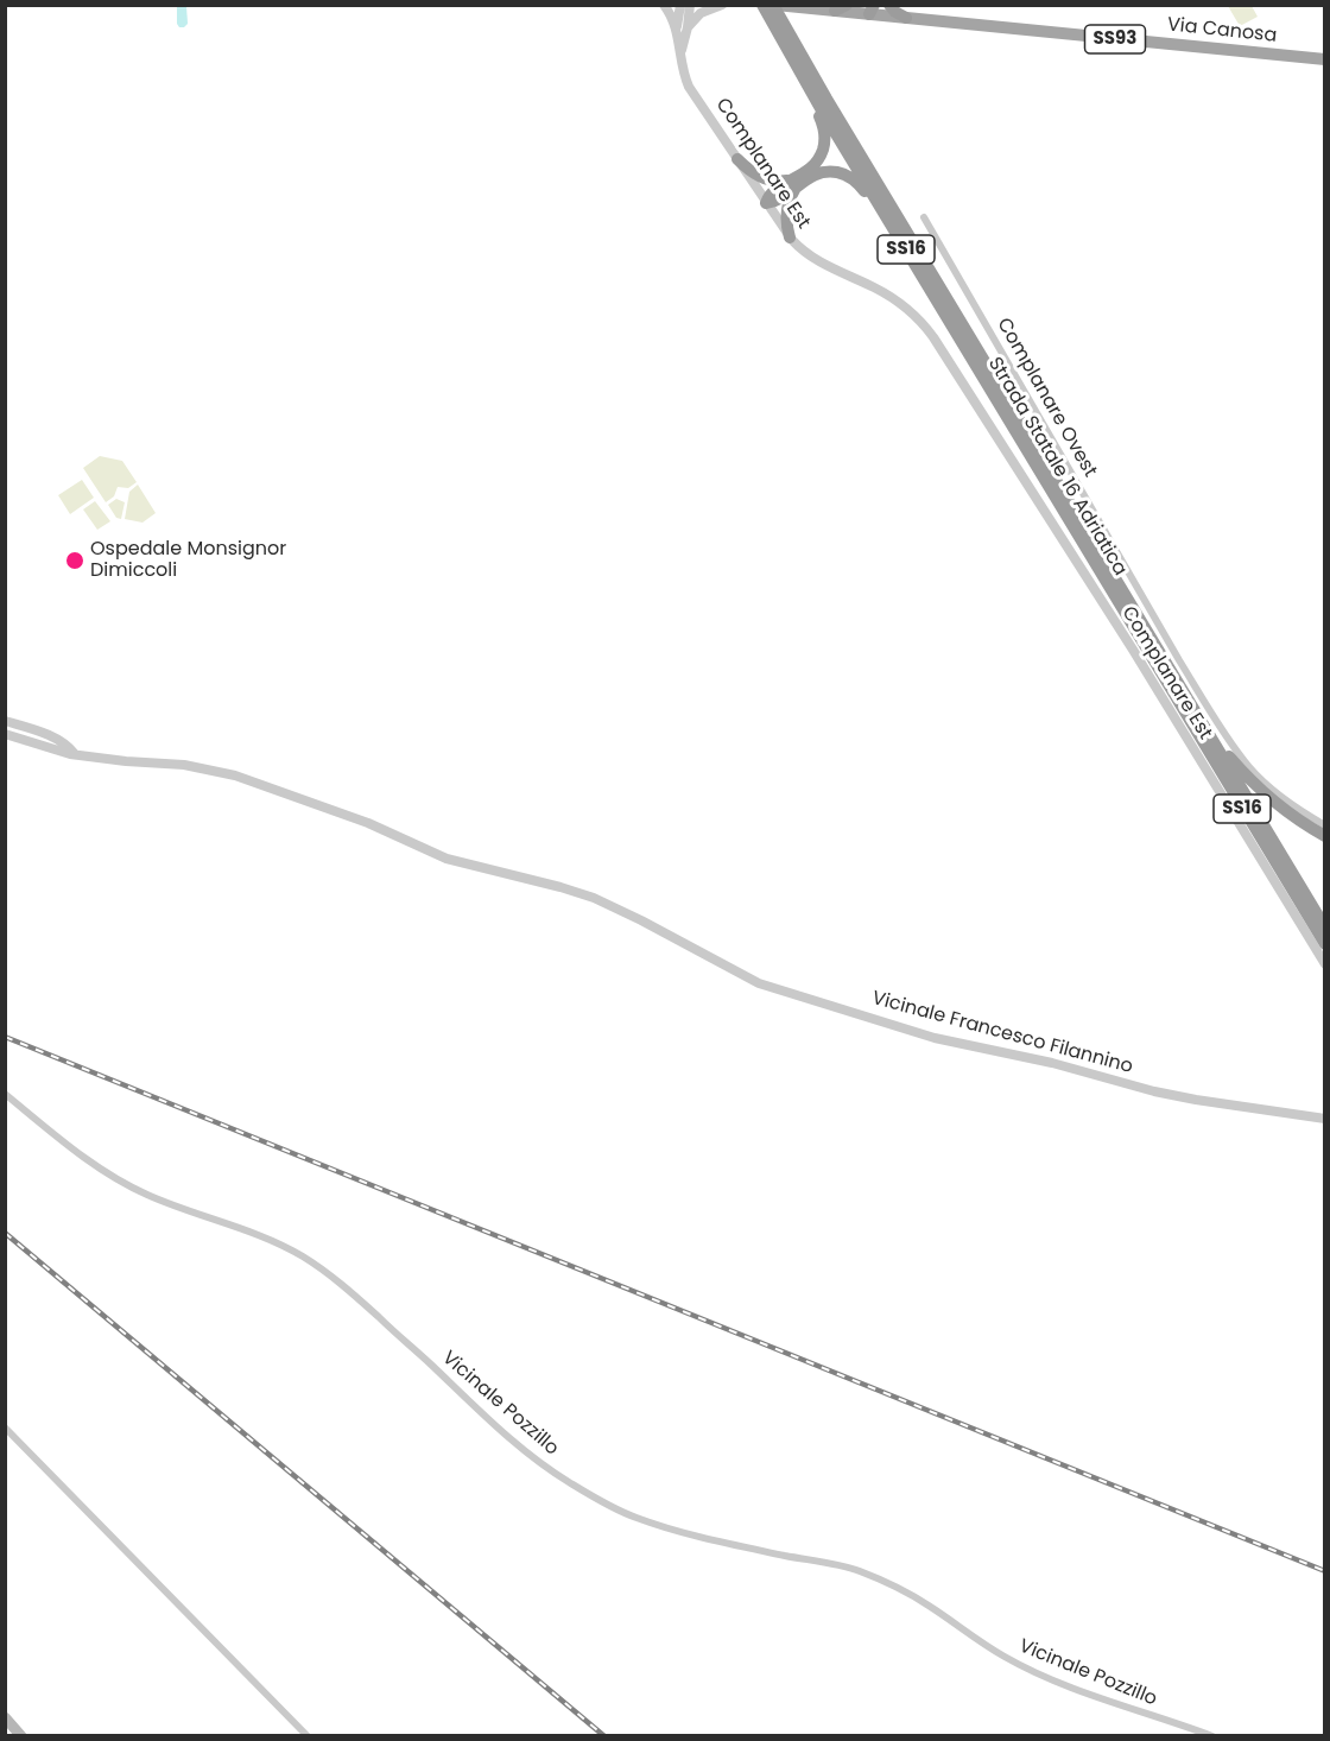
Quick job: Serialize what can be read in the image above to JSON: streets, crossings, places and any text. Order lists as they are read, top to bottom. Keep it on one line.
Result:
{"streets":{"highway":["SS16","Strada Statale 16 Adriatica"],"main road":["Via Canosa","SS93"],"street":["Complanare Est","Complanare Ovest","Vicinale Francesco Filannino","Vicinale Pozzillo"]},"crossings":[["Via Canosa","Strada Statale 16 Adriatica"],["Complanare Est","SS16"],["SS16","Strada Statale 16 Adriatica"]],"places":["Ospedale Monsignor Dimiccoli"]}
